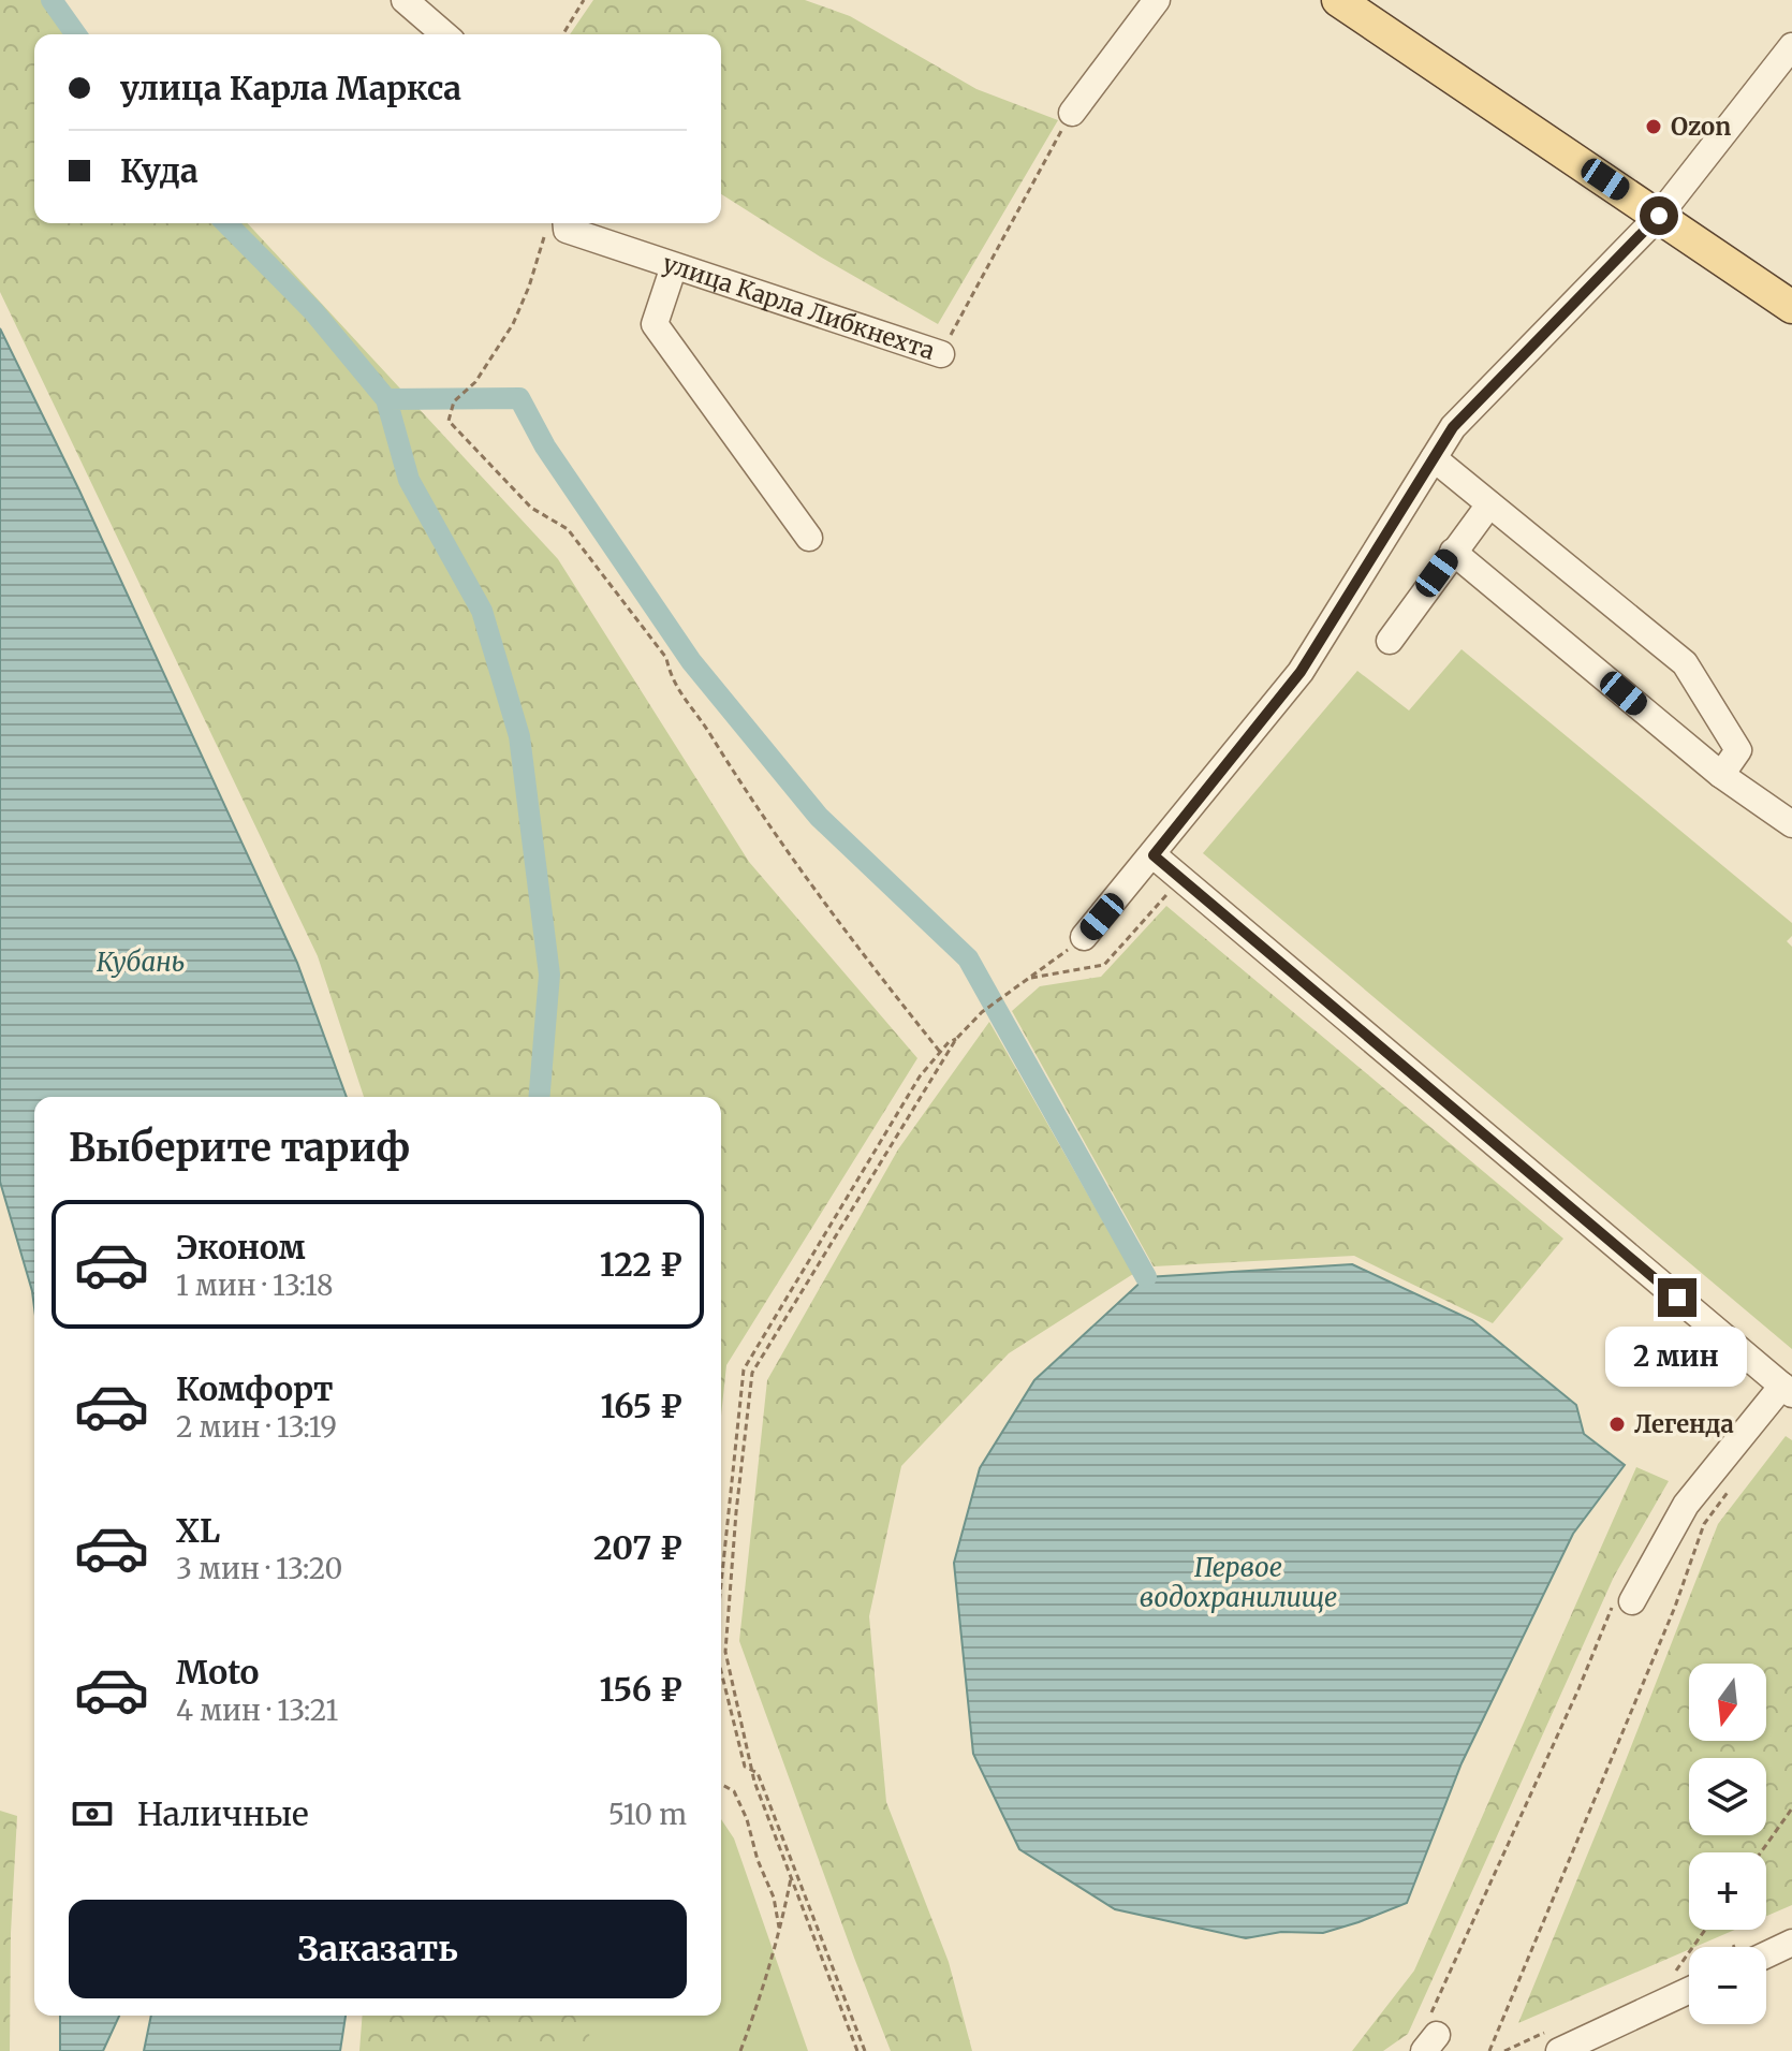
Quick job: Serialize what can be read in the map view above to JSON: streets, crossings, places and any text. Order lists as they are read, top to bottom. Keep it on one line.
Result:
{"streets":{"street":["улица Карла Либкнехта"]},"water":["Кубань","Первое водохранилище"],"places":["Ozon","Легенда"],"north":"bottom","page":{"banner":["улица Карла Маркса","Куда"],"heading":"Выберите тариф","list":[{"name":"Эконом","note":"1 мин · 13:18","value":"122 ₽"},{"name":"Комфорт","note":"2 мин · 13:19","value":"165 ₽"},{"name":"XL","note":"3 мин · 13:20","value":"207 ₽"},{"name":"Moto","note":"4 мин · 13:21","value":"156 ₽"}],"bubble":"2 мин","map_buttons":["+","−"],"pay":["Наличные","510 m"],"buttons":"Заказать"}}
